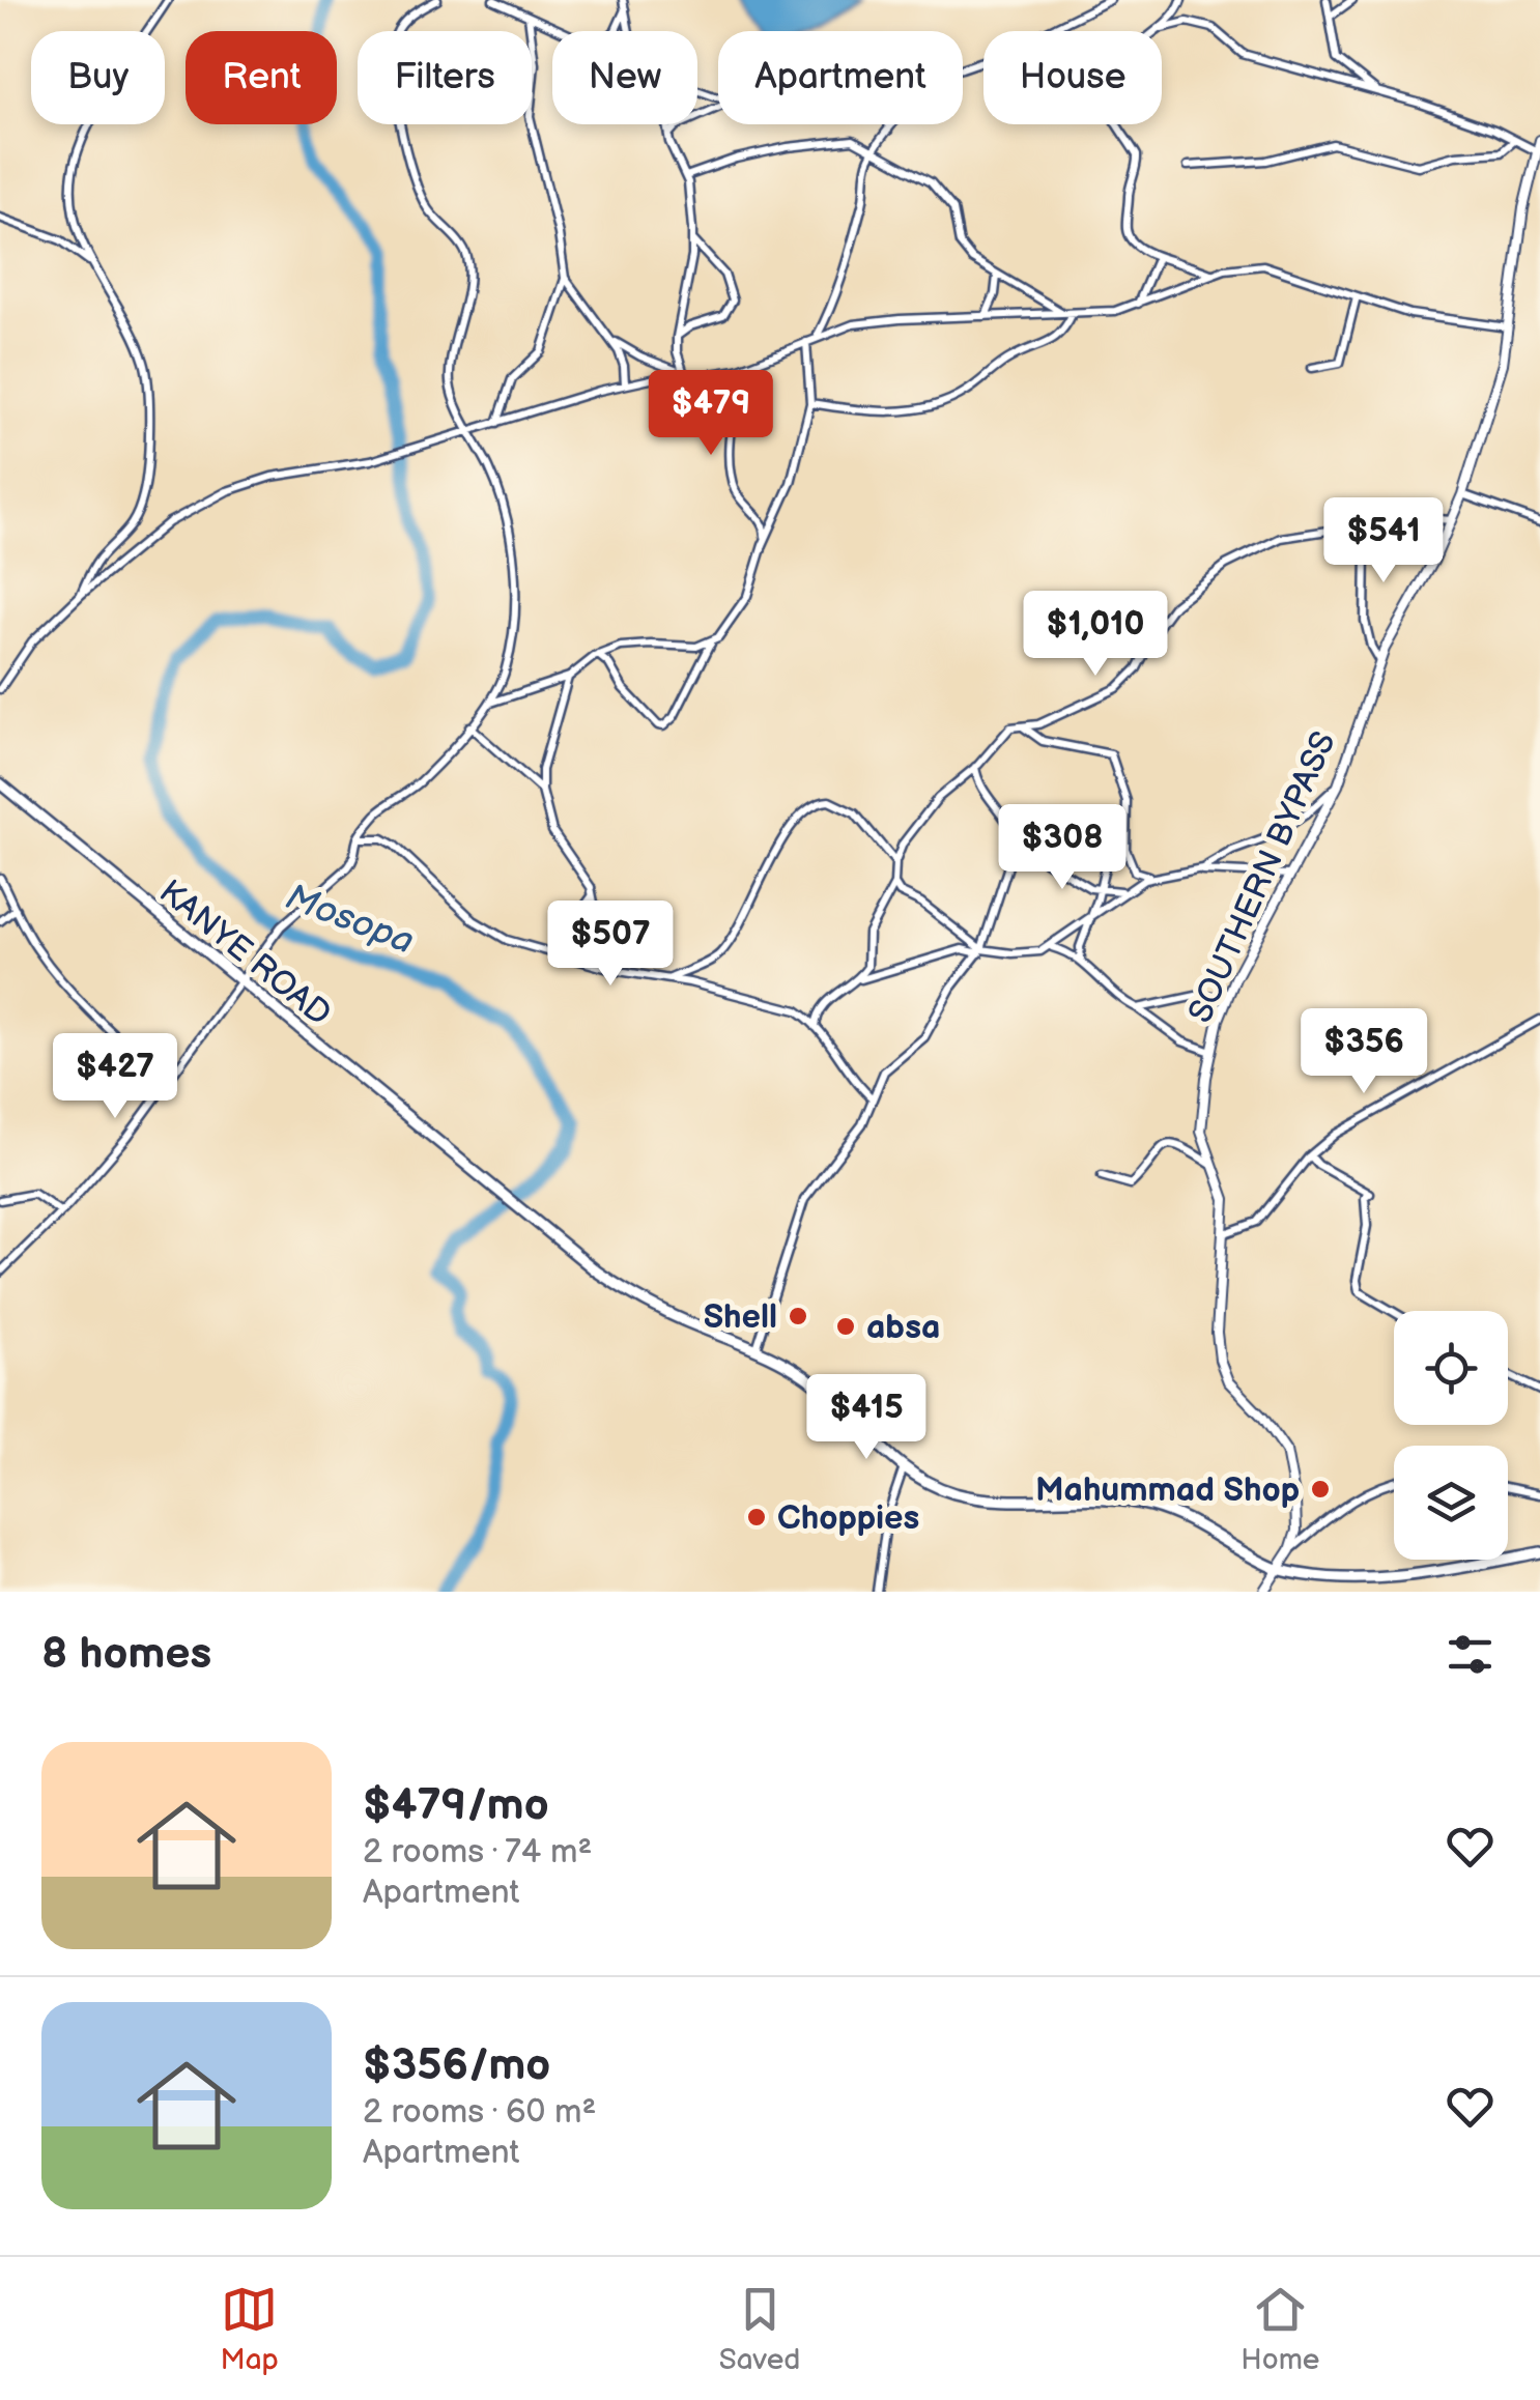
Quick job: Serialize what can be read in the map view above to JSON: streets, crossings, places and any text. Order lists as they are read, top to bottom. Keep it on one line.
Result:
{"streets":{"main road":["KANYE ROAD"],"street":["SOUTHERN BYPASS"]},"water":["Mosopa"],"places":["Shell","absa","Mahummad Shop","Choppies"],"page":{"chip":["Buy","Rent","Filters","New","Apartment","House"],"price":["$479","$541","$1,010","$308","$507","$356","$427","$415"],"heading":"8 homes","list":[{"name":"$479/mo","note":"2 rooms · 74 m² · Apartment"},{"name":"$356/mo","note":"2 rooms · 60 m² · Apartment"}],"tabs":["Map","Saved","Home"]}}
